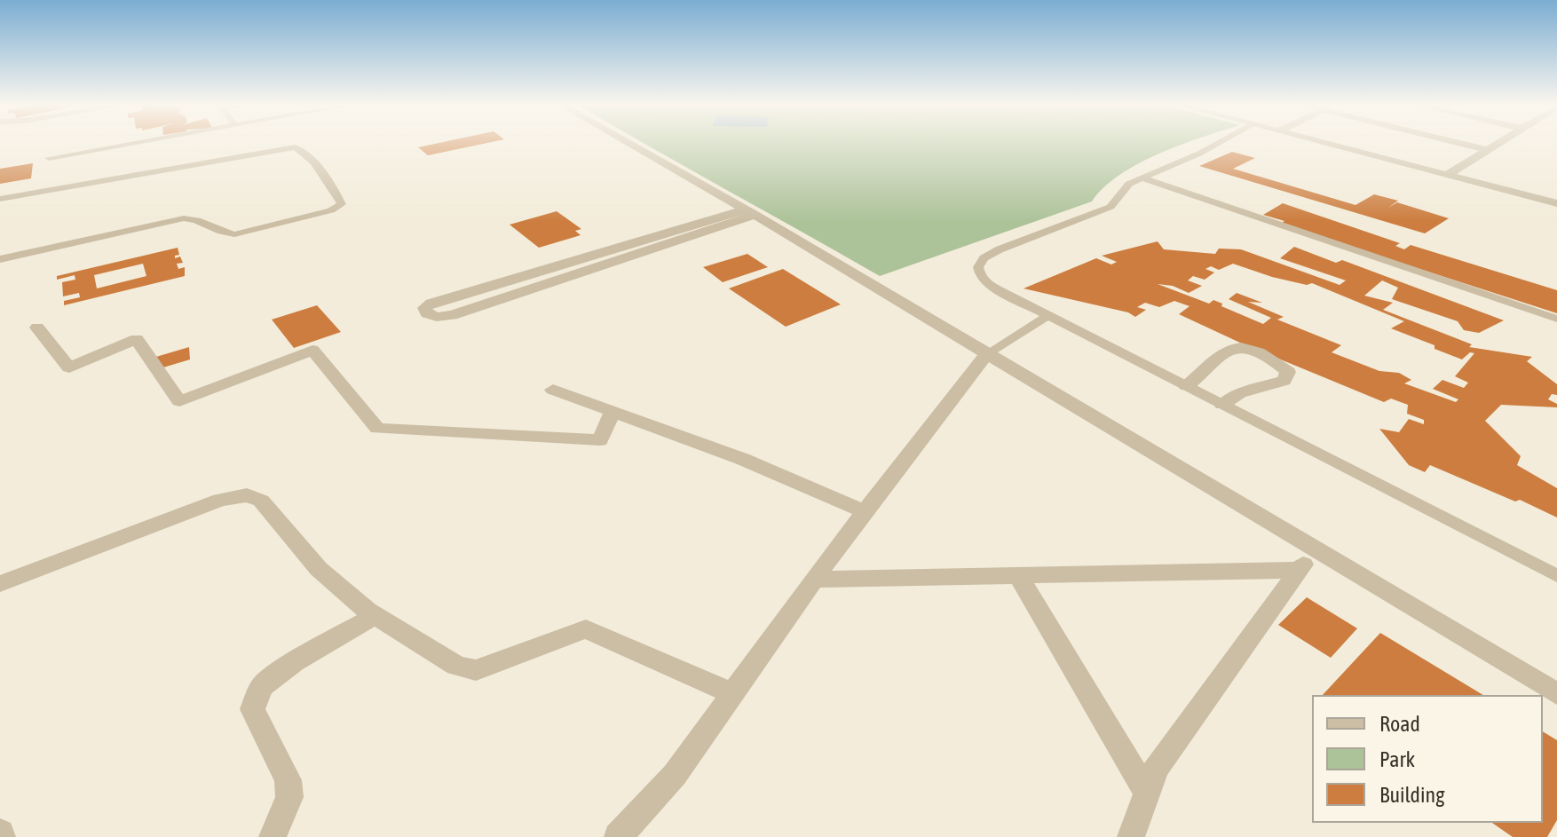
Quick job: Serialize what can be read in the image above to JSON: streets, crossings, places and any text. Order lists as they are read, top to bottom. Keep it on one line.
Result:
{"legend":["Road","Park","Building"]}
